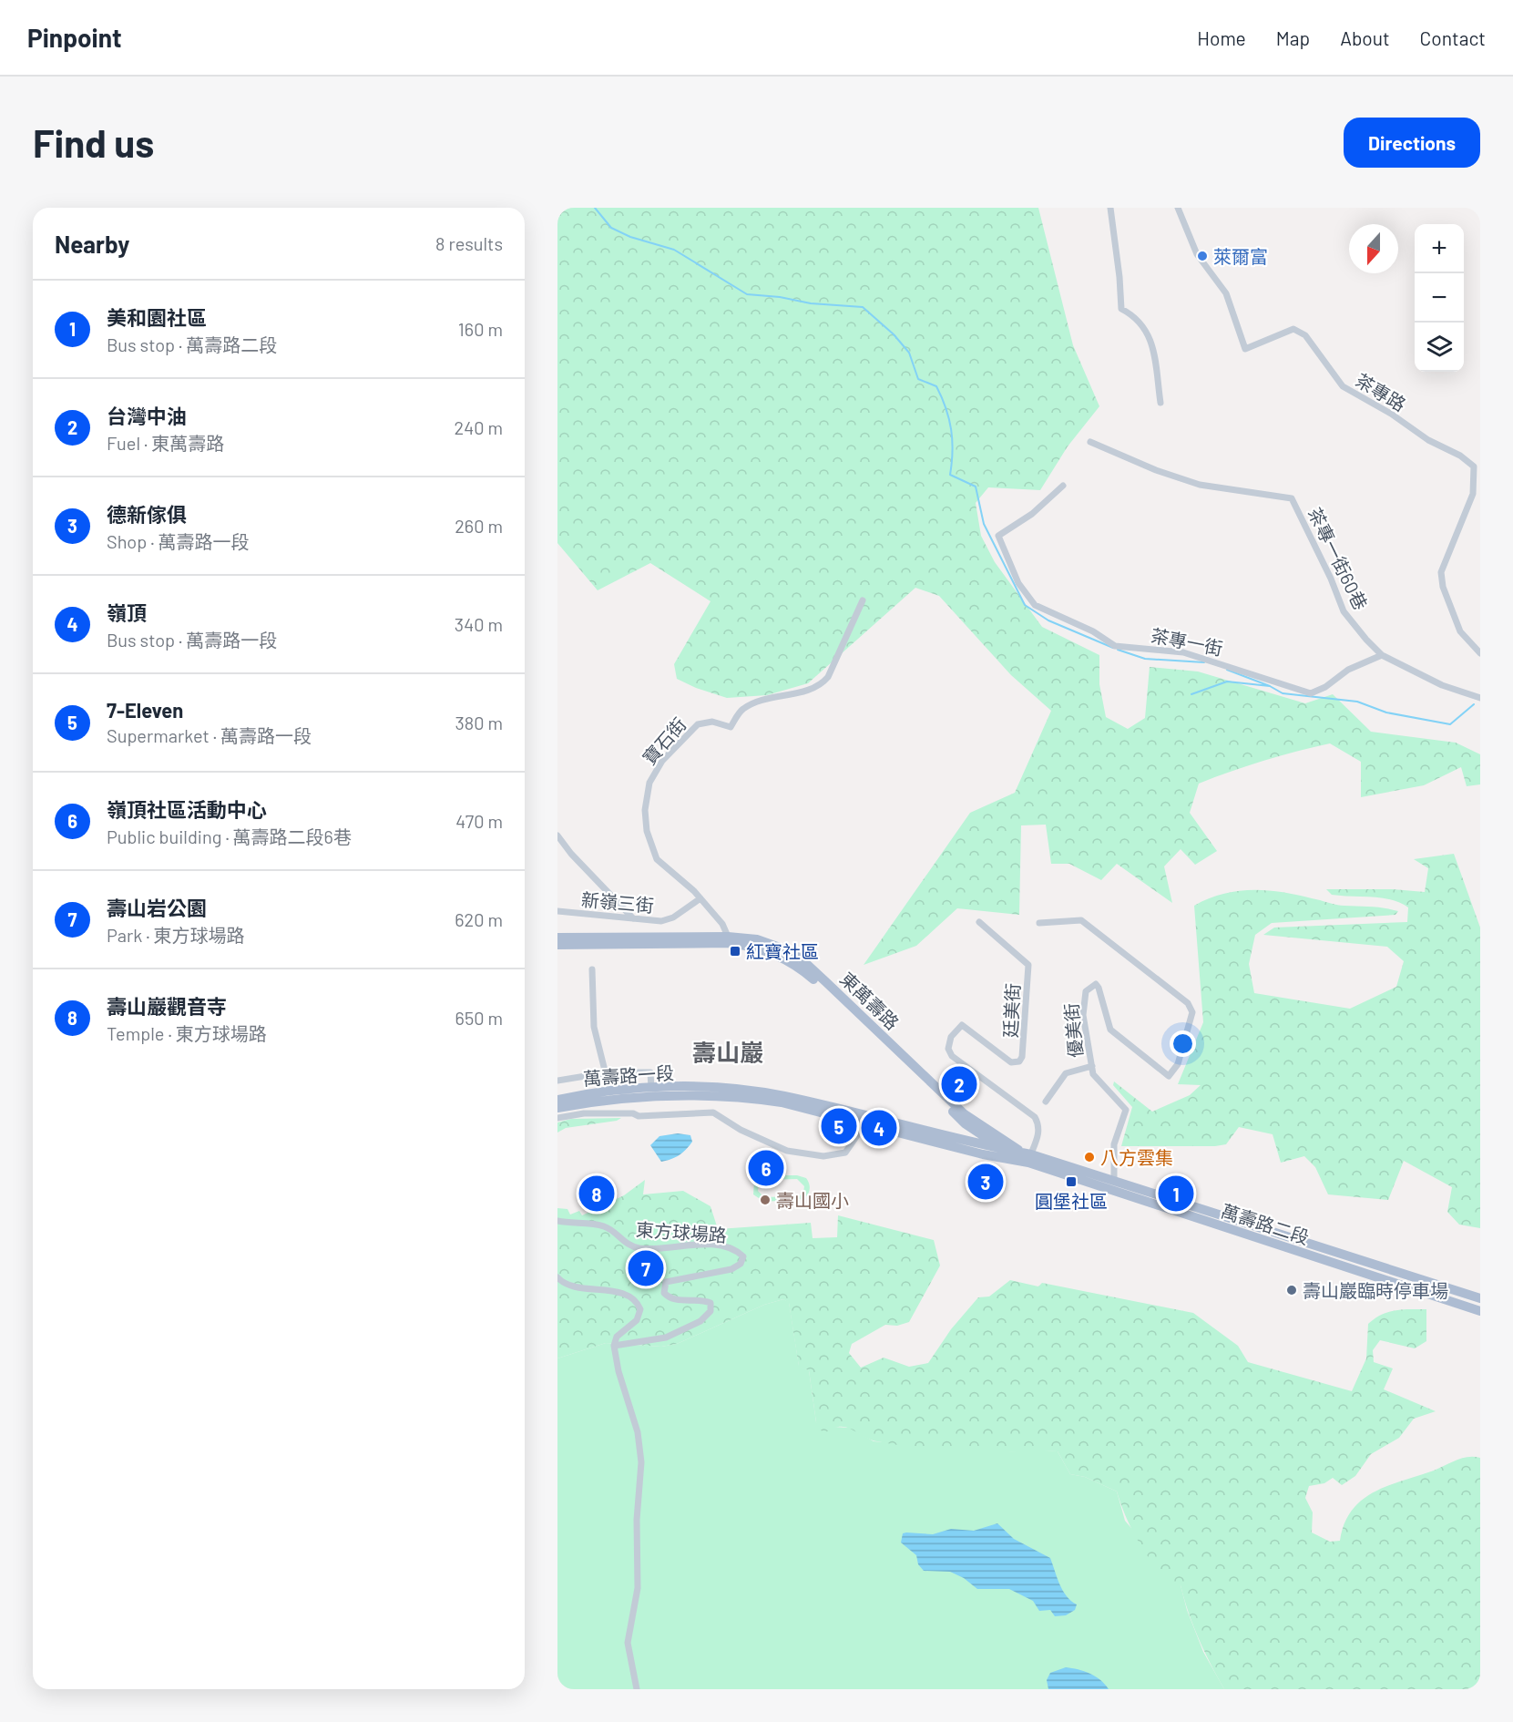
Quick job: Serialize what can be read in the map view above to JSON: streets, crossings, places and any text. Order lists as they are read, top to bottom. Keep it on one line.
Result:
{"streets":{"main road":["東萬壽路","萬壽路一段","萬壽路二段"],"street":["茶專路","茶專一街60巷","茶專一街","寶石街","新嶺三街","廷美街","優美街","東方球場路"]},"crossings":[["茶專一街60巷","茶專一街"],["寶石街","新嶺三街"],["寶石街","東萬壽路"],["東萬壽路","廷美街"],["東萬壽路","萬壽路一段"],["東萬壽路","萬壽路二段"],["廷美街","萬壽路一段"],["廷美街","萬壽路二段"],["優美街","萬壽路二段"],["萬壽路一段","萬壽路二段"]],"districts":["壽山巖"],"places":{"other":["萊爾富","八方雲集","壽山國小","壽山巖臨時停車場"],"transit":["紅寶社區","圓堡社區"]},"north":"bottom","page":{"header":"Pinpoint","nav":["Home","Map","About","Contact"],"buttons":"Directions","title":"Find us","heading":["Nearby","8 results"],"map_buttons":["+","−"],"list":[{"mark":"1","name":"美和園社區","note":"Bus stop · 萬壽路二段","value":"160 m"},{"mark":"2","name":"台灣中油","note":"Fuel · 東萬壽路","value":"240 m"},{"mark":"3","name":"德新傢俱","note":"Shop · 萬壽路一段","value":"260 m"},{"mark":"4","name":"嶺頂","note":"Bus stop · 萬壽路一段","value":"340 m"},{"mark":"5","name":"7-Eleven","note":"Supermarket · 萬壽路一段","value":"380 m"},{"mark":"6","name":"嶺頂社區活動中心","note":"Public building · 萬壽路二段6巷","value":"470 m"},{"mark":"7","name":"壽山岩公園","note":"Park · 東方球場路","value":"620 m"},{"mark":"8","name":"壽山巖觀音寺","note":"Temple · 東方球場路","value":"650 m"}],"pins":["2","5","4","6","3","1","8","7"]}}
